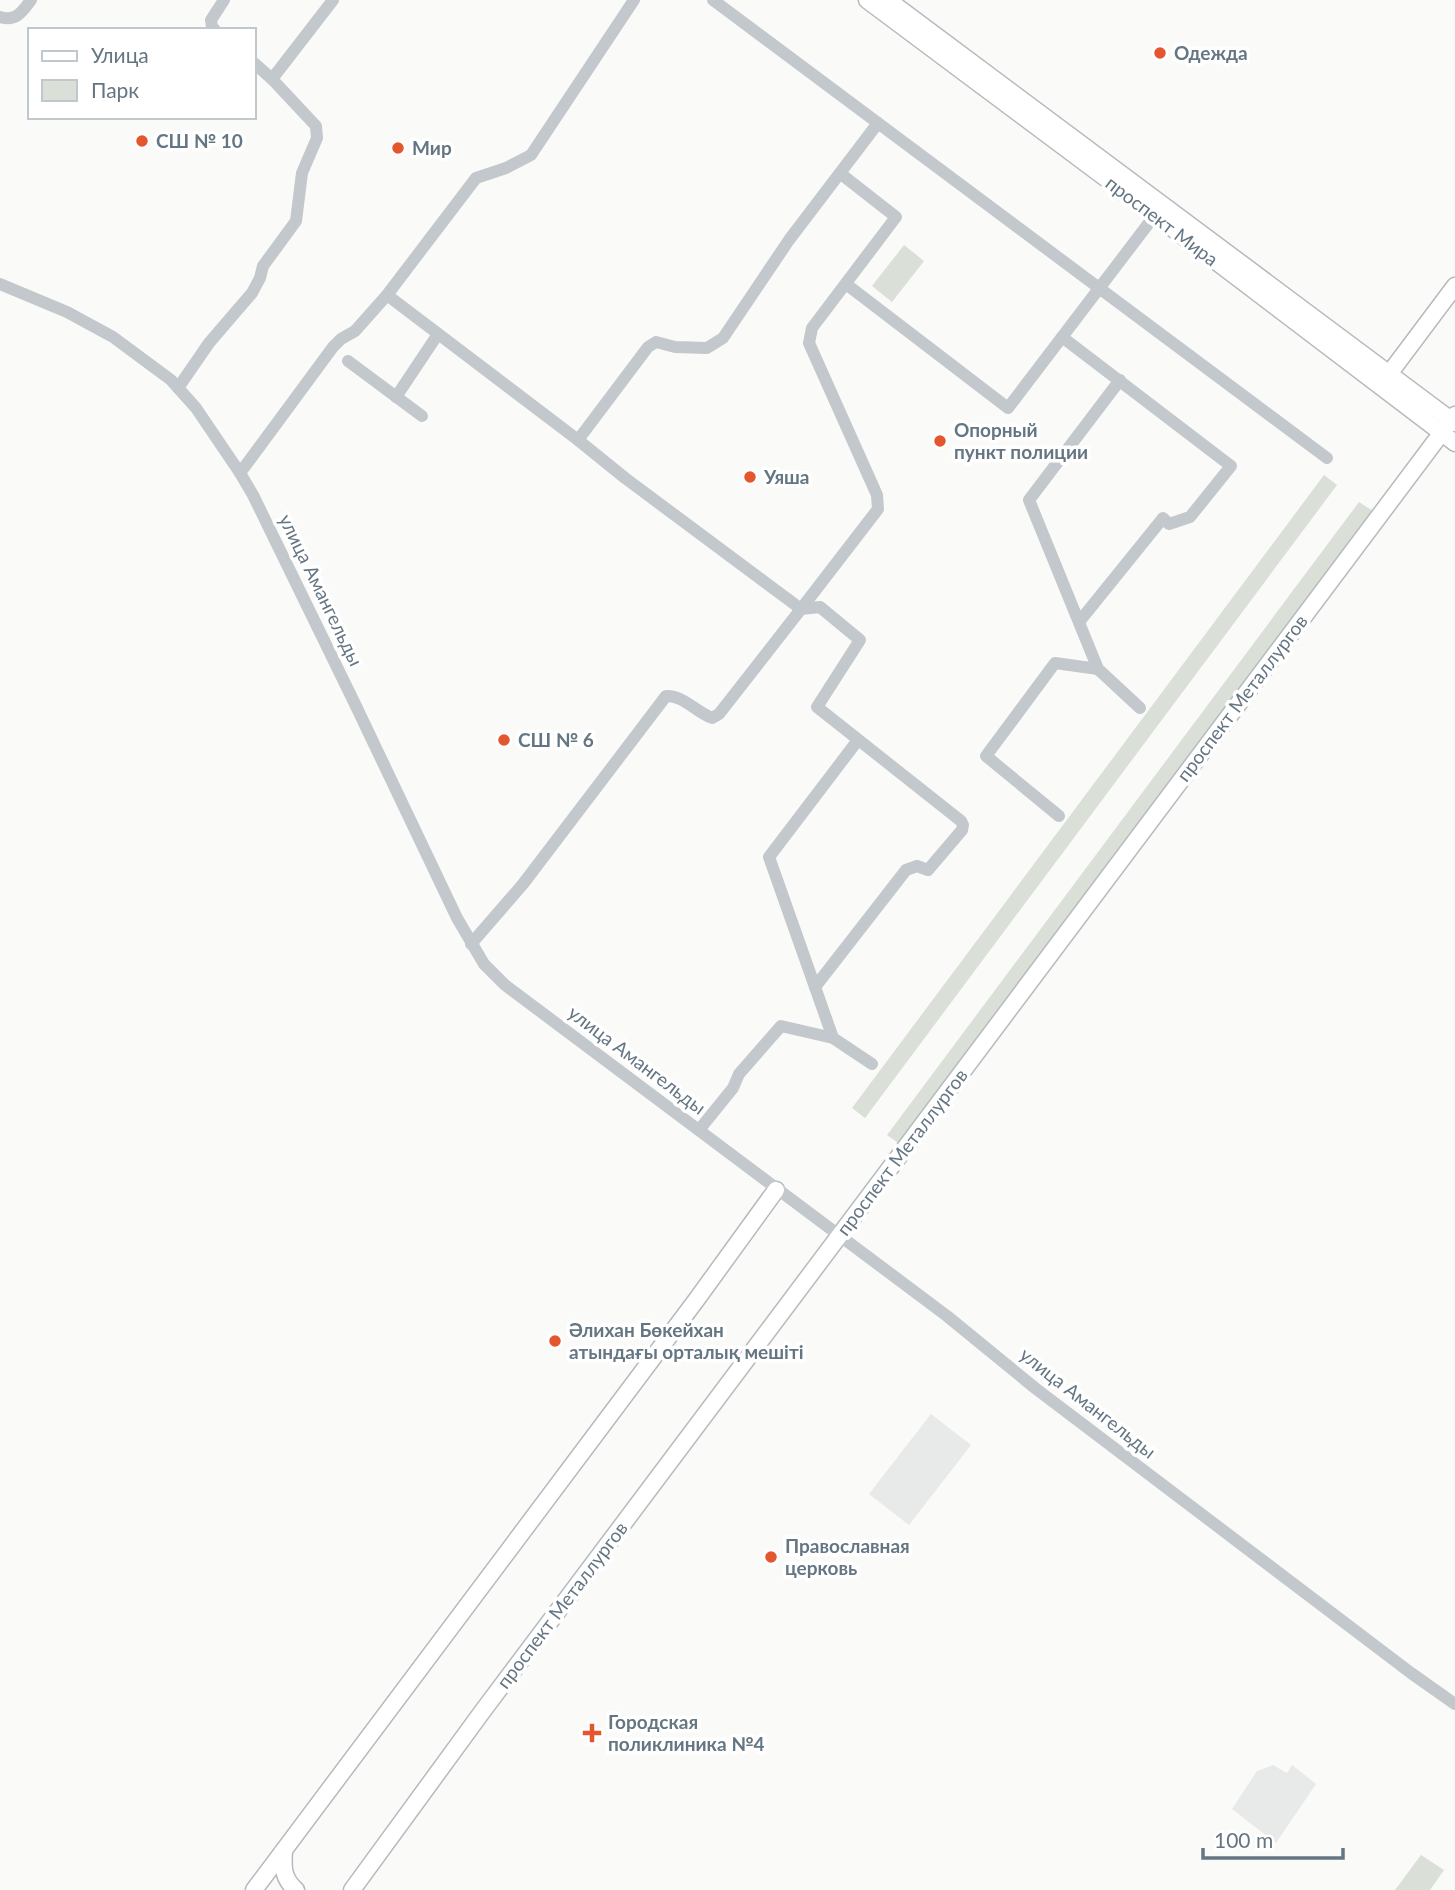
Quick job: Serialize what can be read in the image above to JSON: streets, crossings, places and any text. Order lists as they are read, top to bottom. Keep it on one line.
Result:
{"streets":{"main road":["проспект Мира","проспект Металлургов"],"street":["улица Амангельды"]},"crossings":[["проспект Мира","проспект Металлургов"],["улица Амангельды","проспект Металлургов"]],"places":{"other":["Одежда","СШ № 10","Мир","Опорный пункт полиции","Уяша","СШ № 6","Әлихан Бөкейхан атындағы орталық мешіті","Православная церковь"],"health":["Городская поликлиника №4"]},"legend":["Улица","Парк"],"scale_bar":"100 m"}
